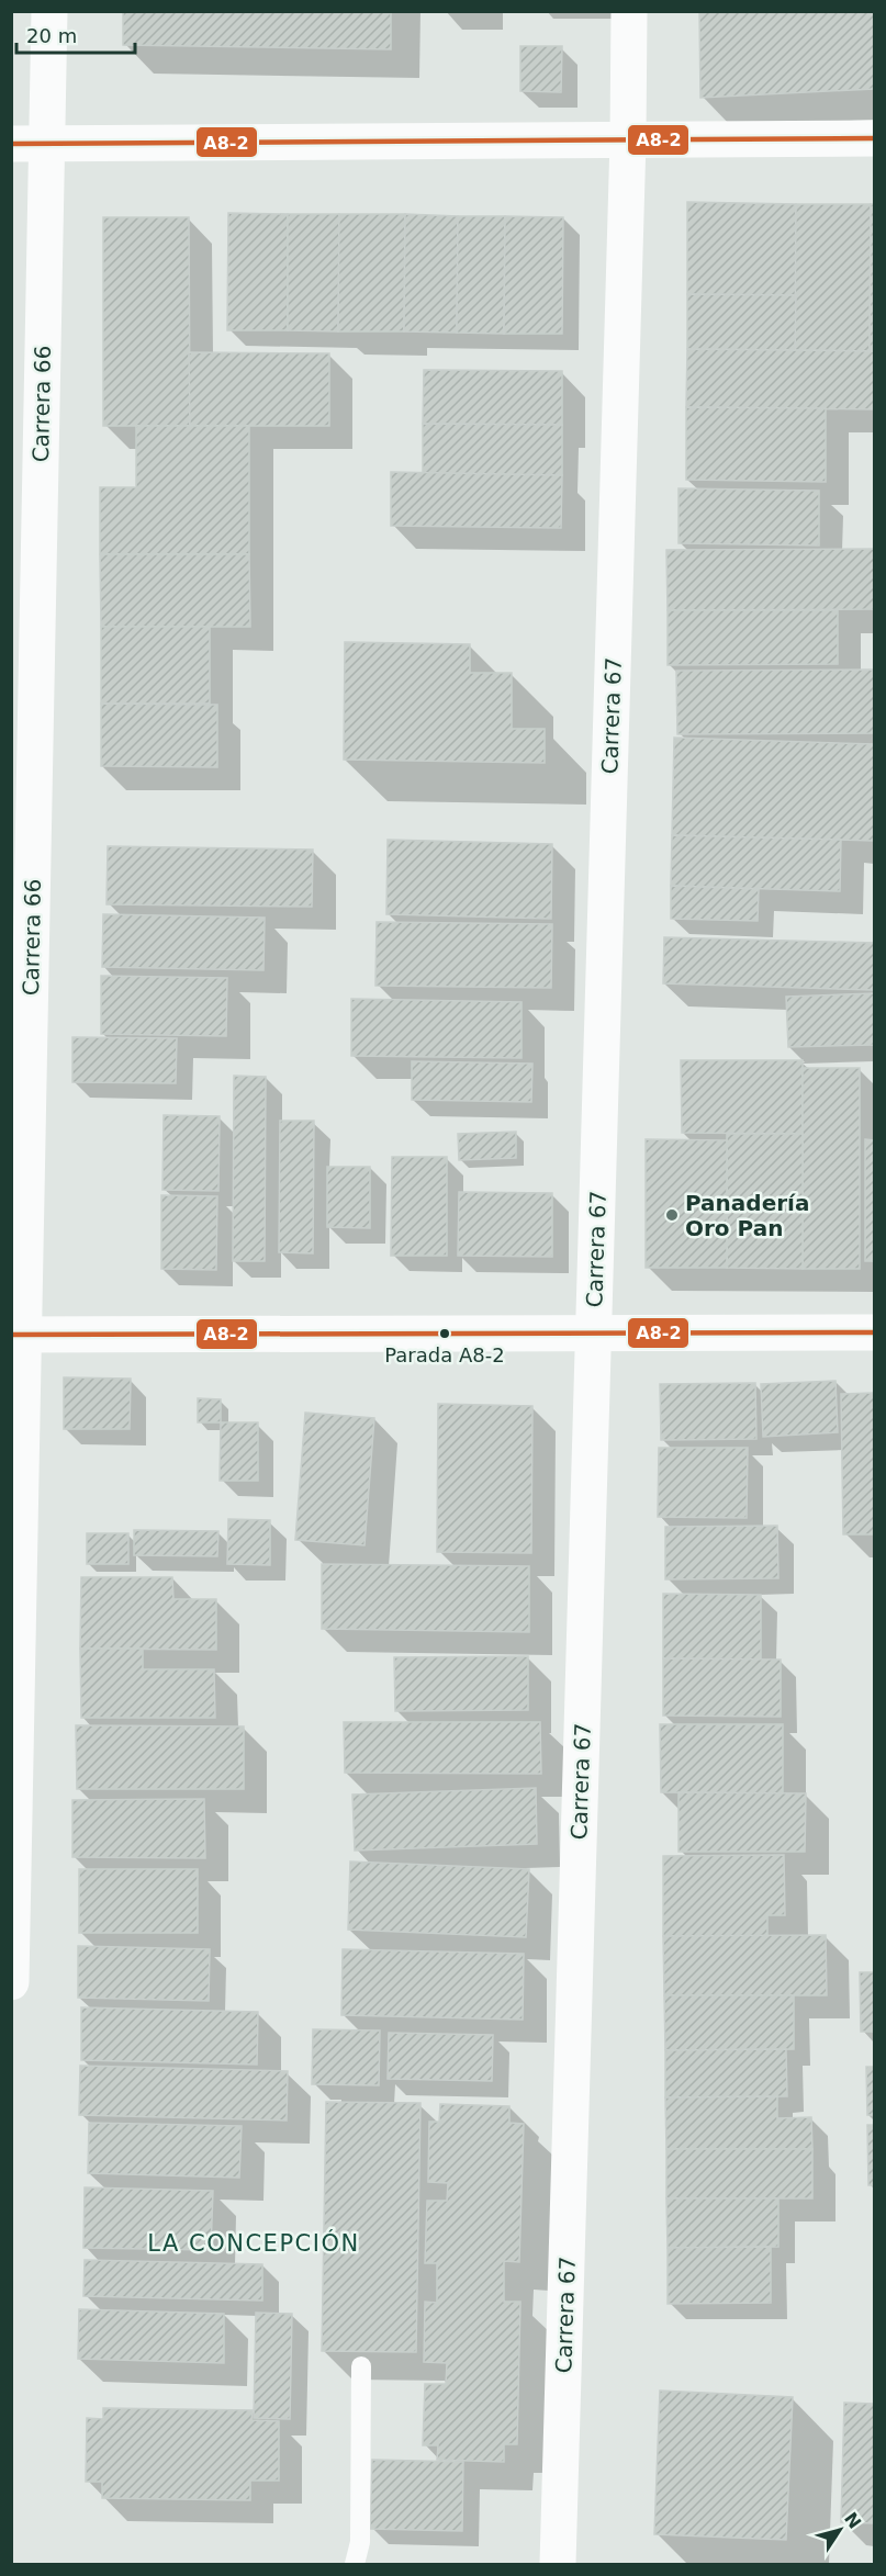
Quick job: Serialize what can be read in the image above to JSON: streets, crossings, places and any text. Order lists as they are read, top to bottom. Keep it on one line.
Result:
{"streets":{"street":["Carrera 66","Carrera 67"]},"districts":["LA CONCEPCIÓN"],"places":["Panadería Oro Pan","Parada A8-2"],"lines":["transit line A8-2"],"scale_bar":"20 m","north":"top right"}
